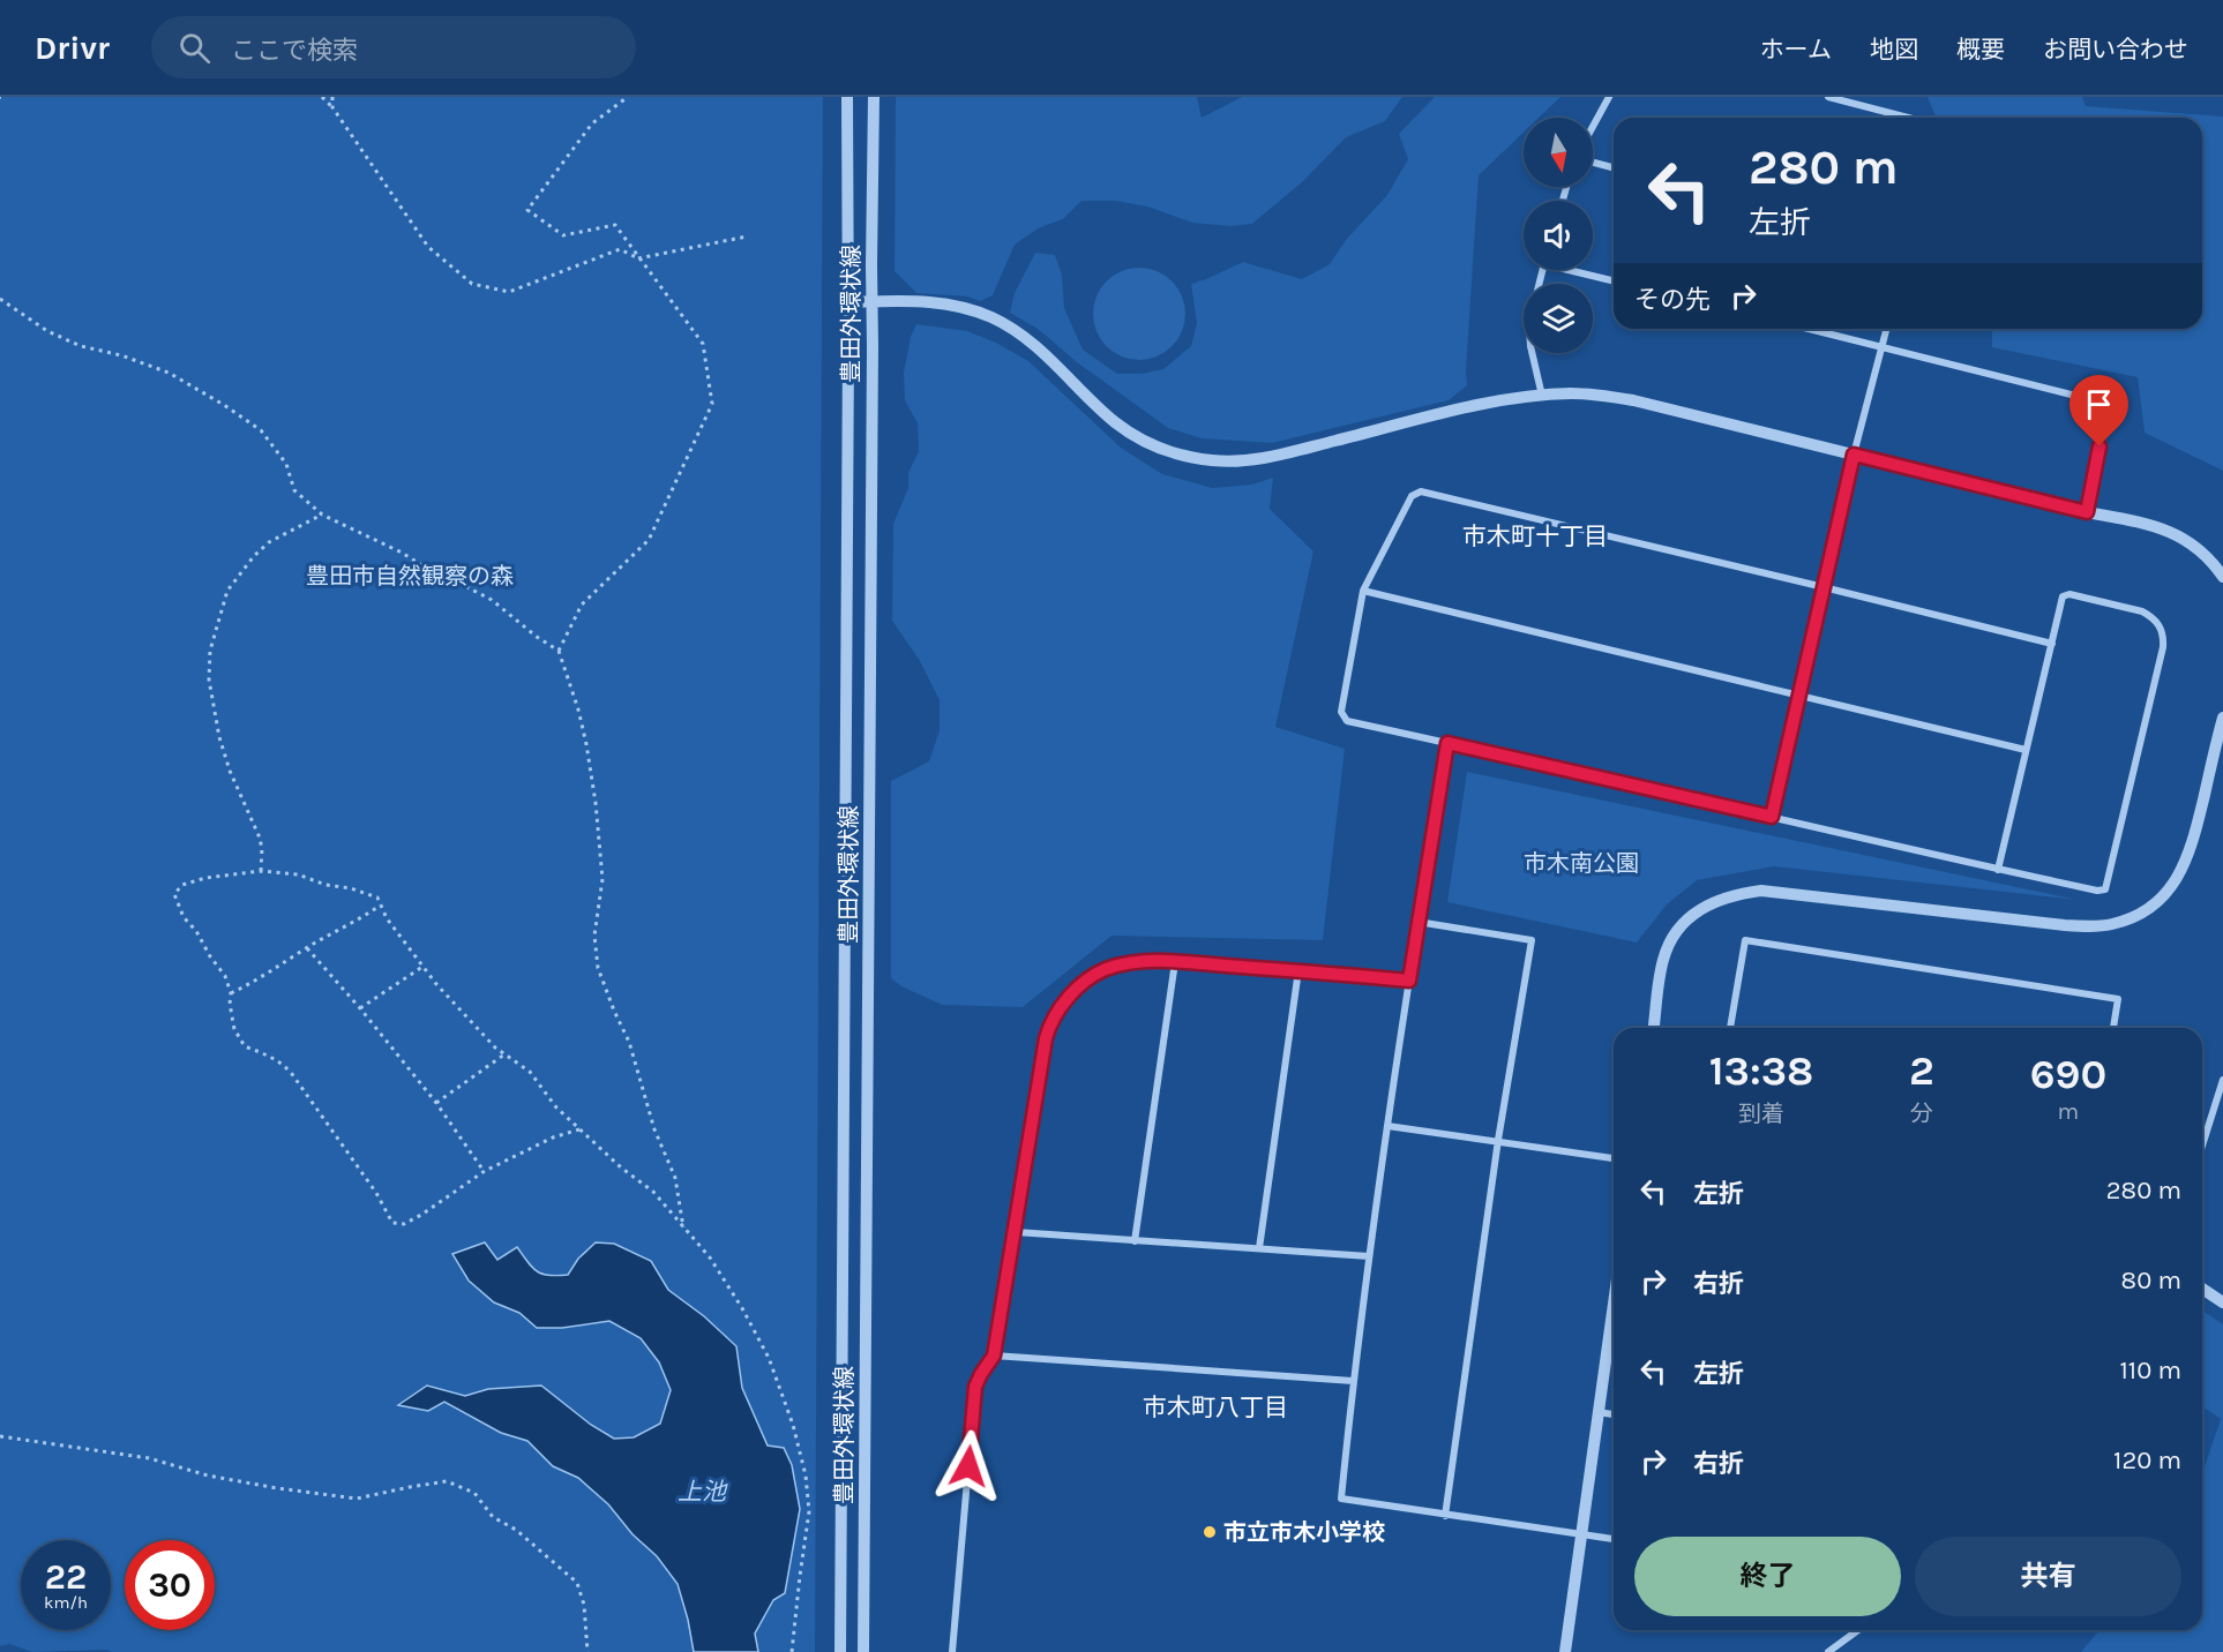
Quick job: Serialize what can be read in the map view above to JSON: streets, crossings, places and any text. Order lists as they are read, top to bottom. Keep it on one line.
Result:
{"streets":{"street":["豊田外環状線"]},"districts":["市木町十丁目","市木町八丁目"],"water":["上池"],"parks":["豊田市自然観察の森","市木南公園"],"places":["市立市木小学校"],"north":"bottom","page":{"header":"Drivr","search":"ここで検索","nav":["ホーム","地図","概要","お問い合わせ"],"turn":["280 m","左折"],"then":"その先","eta":["13:38","到着","2","分","690","m"],"list":[{"name":"左折","value":"280 m"},{"name":"右折","value":"80 m"},{"name":"左折","value":"110 m"},{"name":"右折","value":"120 m"}],"buttons":["終了","共有"],"speed":"22 km/h","limit":"30"}}
